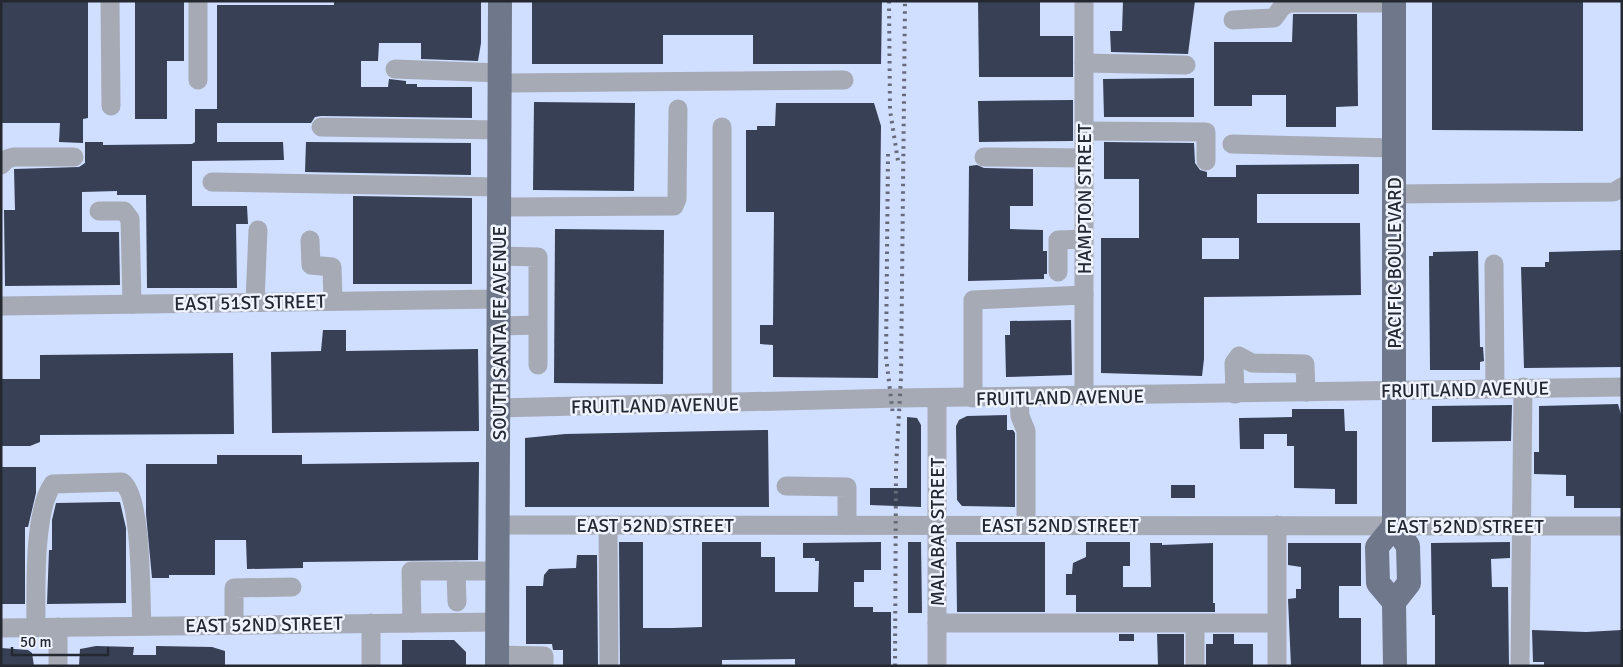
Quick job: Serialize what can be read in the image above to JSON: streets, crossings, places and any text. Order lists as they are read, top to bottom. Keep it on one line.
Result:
{"streets":{"main road":["PACIFIC BOULEVARD","SOUTH SANTA FE AVENUE"],"street":["HAMPTON STREET","EAST 51ST STREET","FRUITLAND AVENUE","EAST 52ND STREET","MALABAR STREET"]},"crossings":[["HAMPTON STREET","FRUITLAND AVENUE"],["PACIFIC BOULEVARD","FRUITLAND AVENUE"],["PACIFIC BOULEVARD","EAST 52ND STREET"],["EAST 51ST STREET","SOUTH SANTA FE AVENUE"],["SOUTH SANTA FE AVENUE","FRUITLAND AVENUE"],["SOUTH SANTA FE AVENUE","EAST 52ND STREET"],["FRUITLAND AVENUE","MALABAR STREET"],["EAST 52ND STREET","MALABAR STREET"]],"scale_bar":"50 m"}
